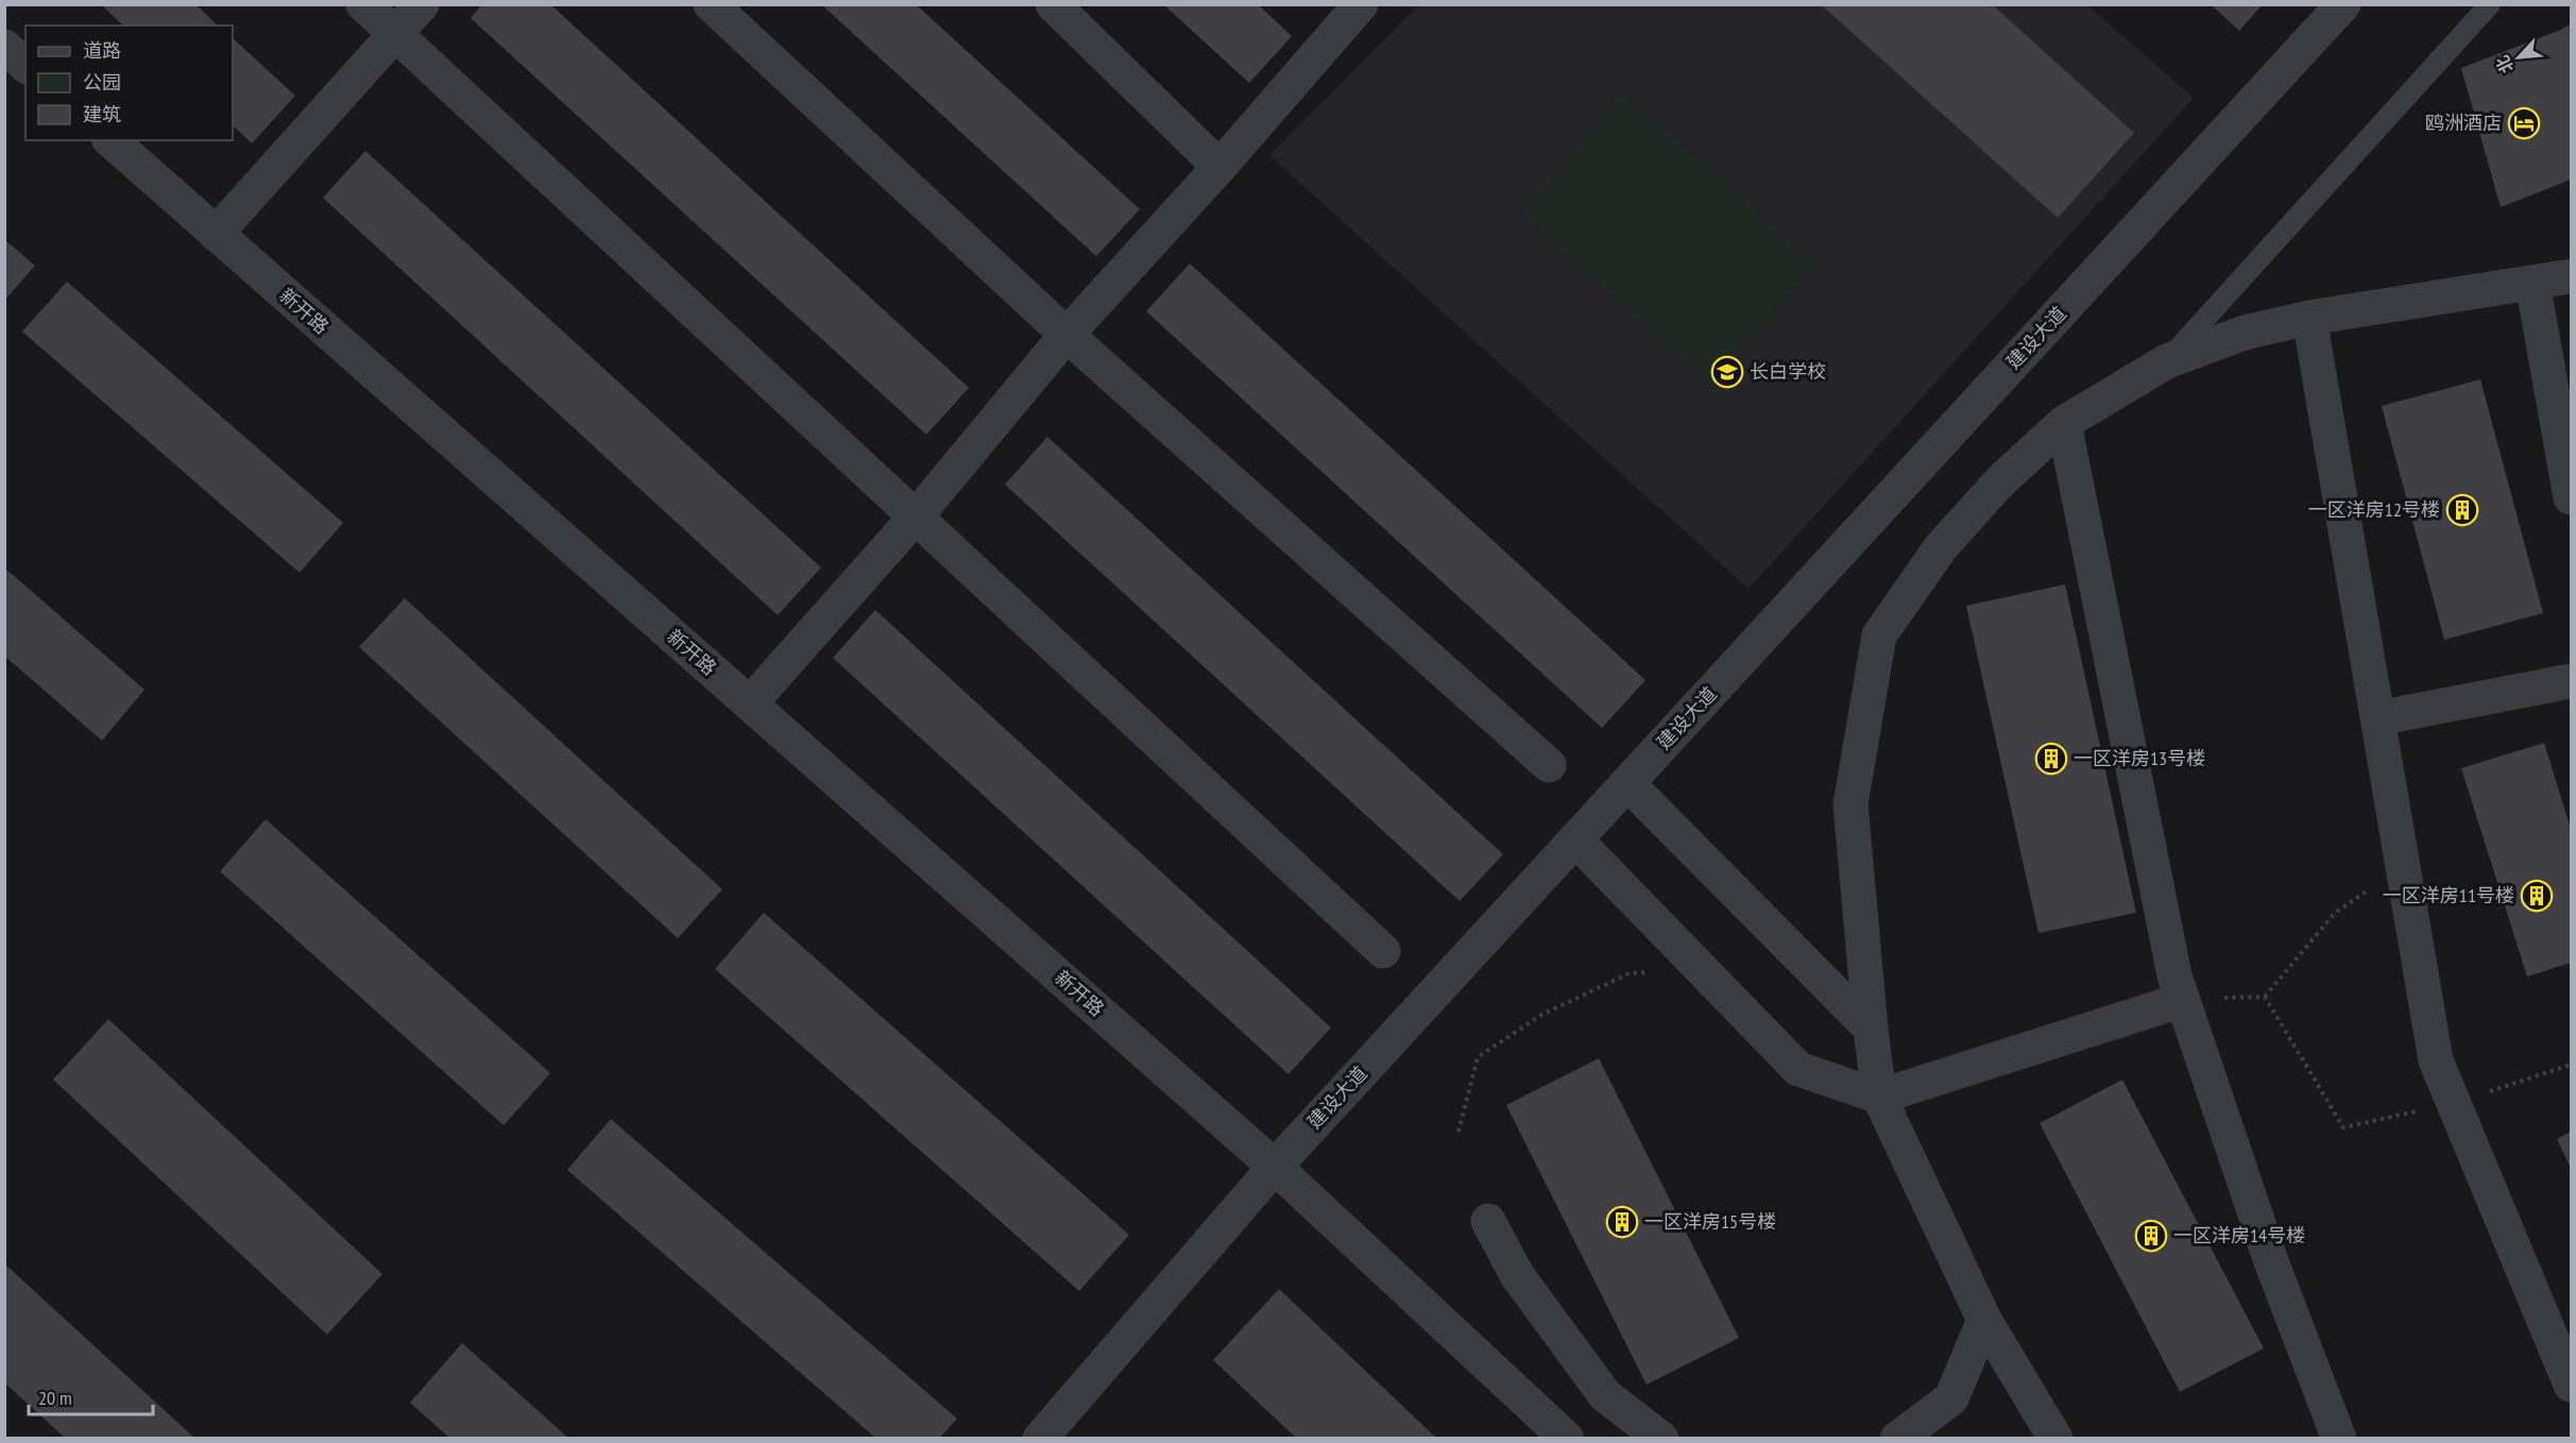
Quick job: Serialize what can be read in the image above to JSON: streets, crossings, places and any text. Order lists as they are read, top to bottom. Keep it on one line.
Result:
{"streets":{"street":["新开路","建设大道"]},"crossings":[["新开路","建设大道"]],"places":{"hotel":["鸥洲酒店"],"school or university":["长白学校"],"building":["一区洋房12号楼","一区洋房13号楼","一区洋房11号楼","一区洋房15号楼","一区洋房14号楼"]},"legend":["道路","公园","建筑"],"scale_bar":"20 m","north":"bottom left"}
